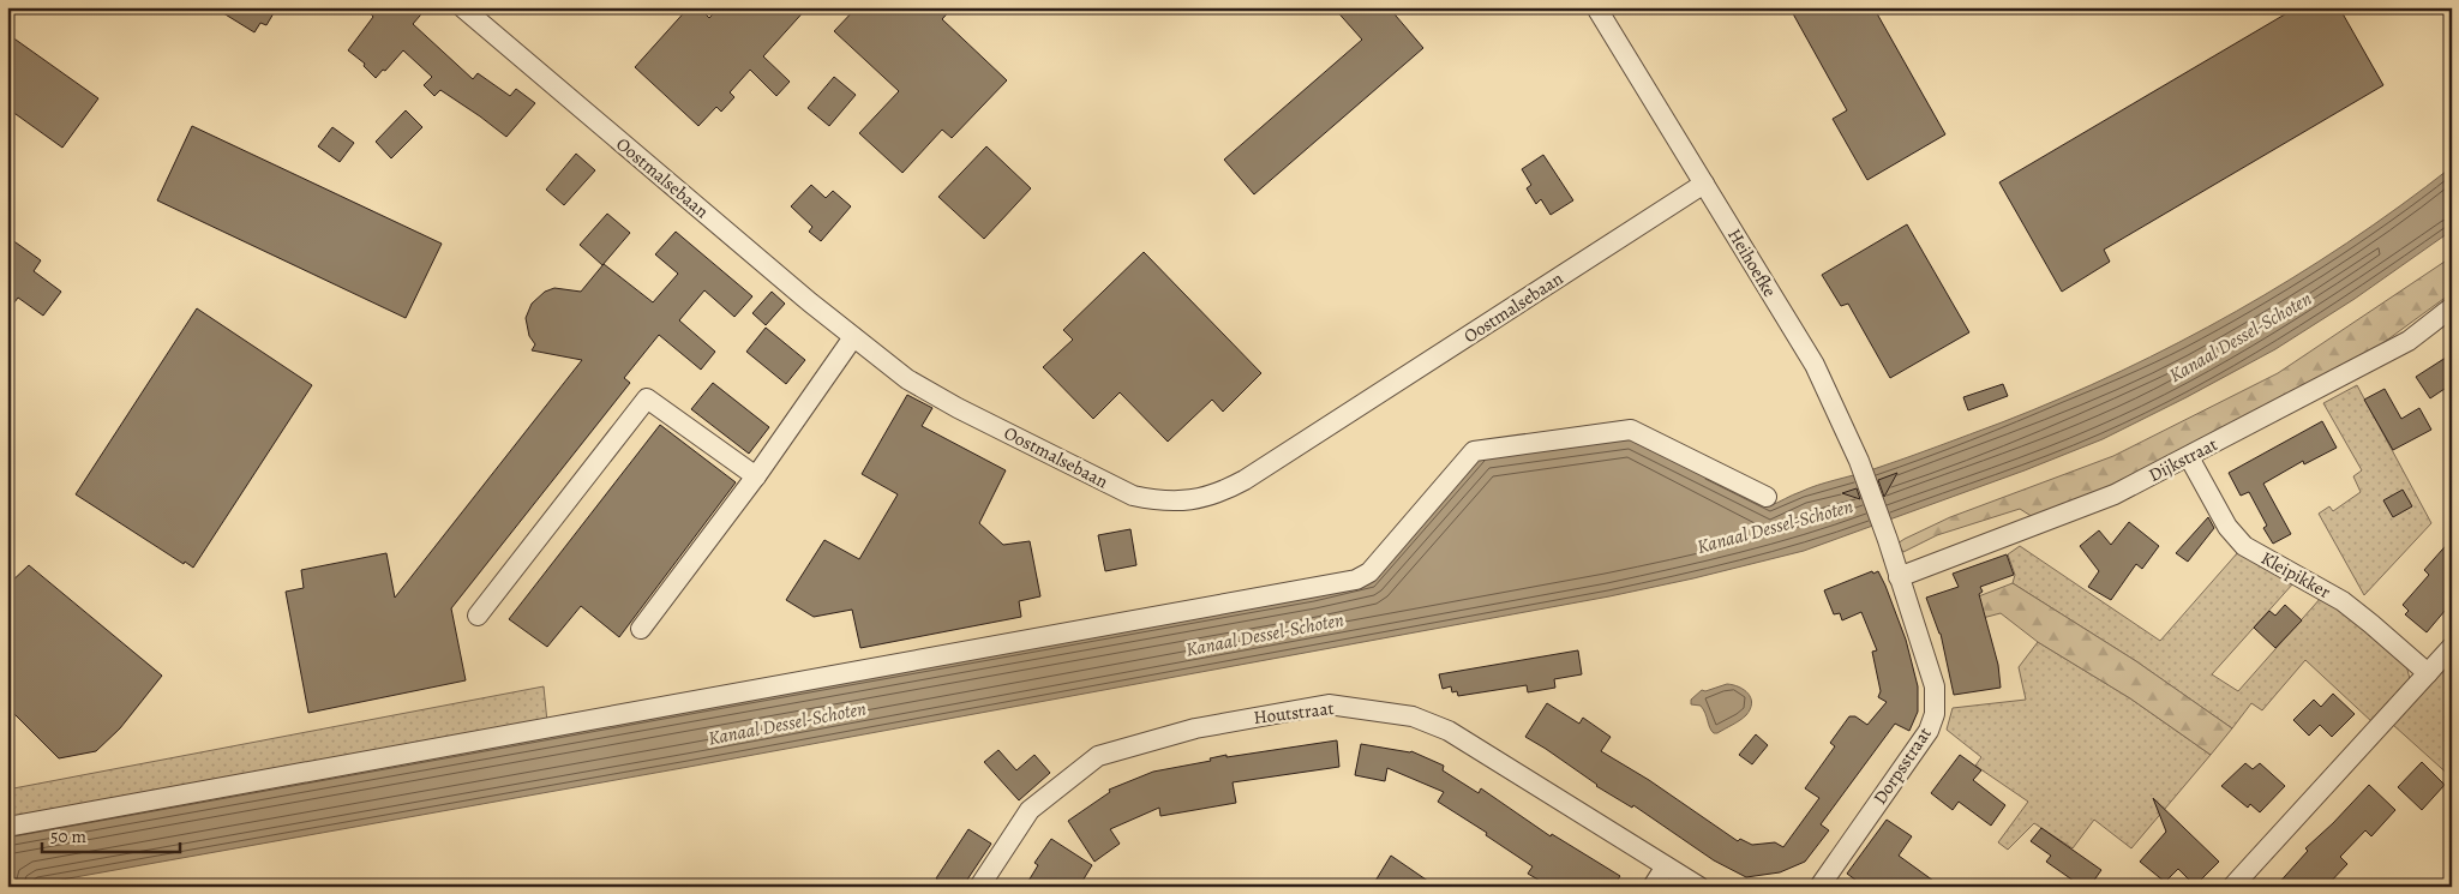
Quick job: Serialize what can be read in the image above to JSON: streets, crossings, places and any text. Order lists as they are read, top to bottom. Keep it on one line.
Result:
{"streets":{"street":["Oostmalsebaan","Heihoefke","Dijkstraat","Kleipikker","Houtstraat","Dorpsstraat"]},"crossings":[["Oostmalsebaan","Heihoefke"],["Heihoefke","Dorpsstraat"],["Dijkstraat","Kleipikker"],["Dijkstraat","Dorpsstraat"]],"water":["Kanaal Dessel-Schoten"],"scale_bar":"50 m"}
